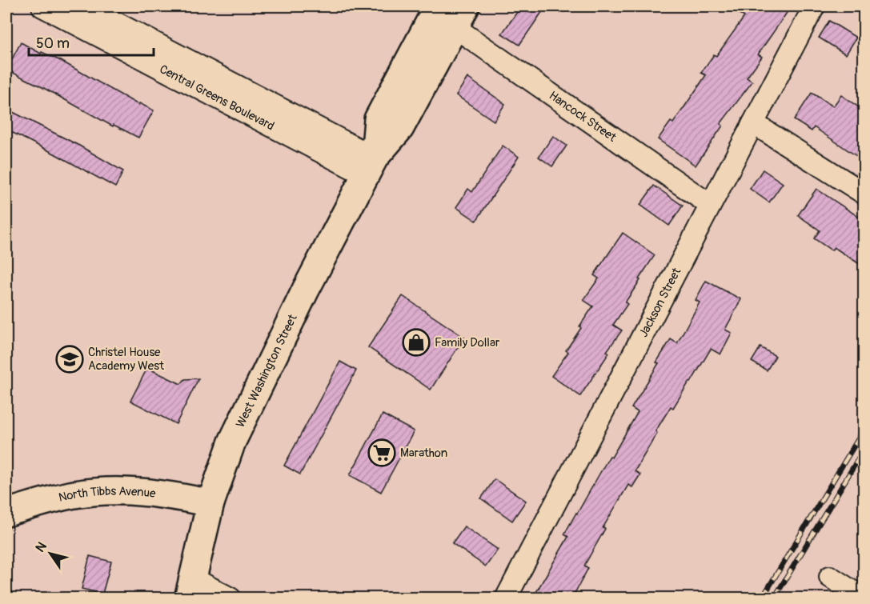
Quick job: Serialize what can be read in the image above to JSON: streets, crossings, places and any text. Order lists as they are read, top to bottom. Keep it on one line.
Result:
{"streets":{"main road":["West Washington Street","North Tibbs Avenue"],"street":["Central Greens Boulevard","Hancock Street","Jackson Street"]},"crossings":[["Central Greens Boulevard","West Washington Street"],["Hancock Street","Jackson Street"],["Hancock Street","West Washington Street"],["West Washington Street","North Tibbs Avenue"]],"places":{"shop":["Family Dollar"],"school or university":["Christel House Academy West"],"supermarket":["Marathon"]},"scale_bar":"50 m","north":"top left"}
